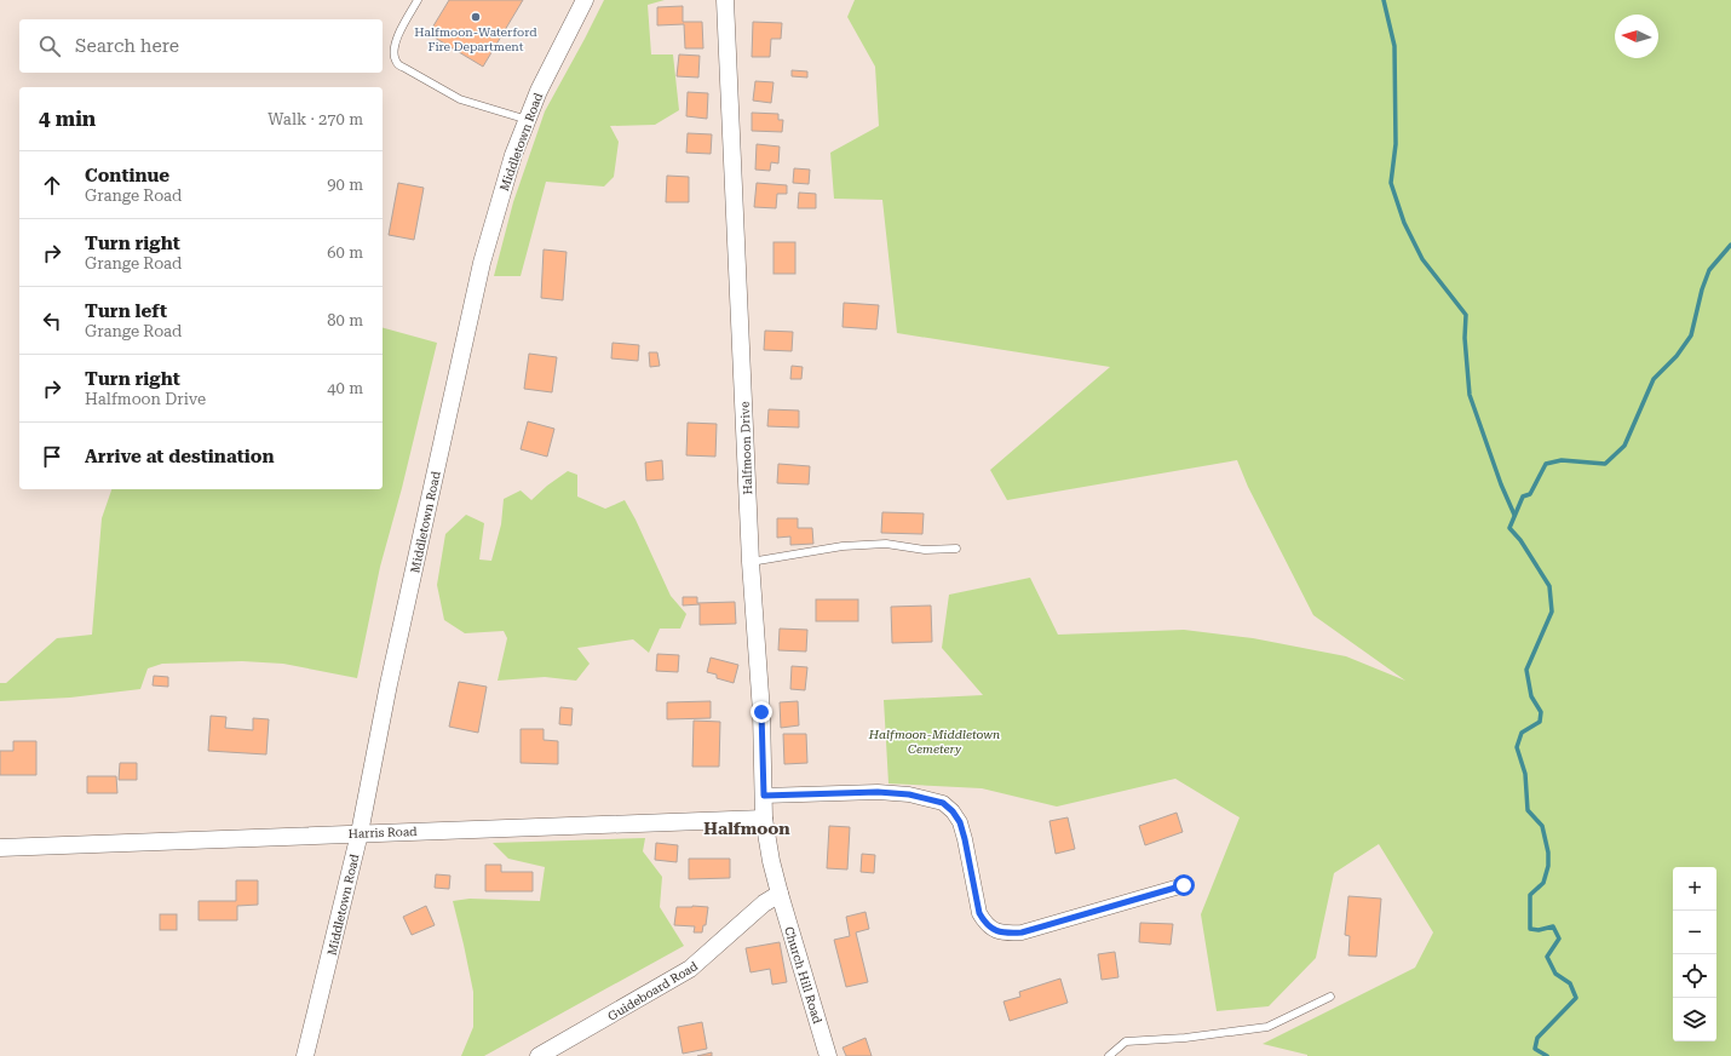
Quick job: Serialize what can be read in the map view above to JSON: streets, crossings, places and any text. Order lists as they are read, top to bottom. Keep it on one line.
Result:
{"streets":{"street":["Middletown Road","Halfmoon Drive","Harris Road","Church Hill Road","Guideboard Road"]},"crossings":[["Middletown Road","Harris Road"],["Halfmoon Drive","Harris Road"],["Halfmoon Drive","Church Hill Road"],["Halfmoon Drive","Guideboard Road"],["Church Hill Road","Guideboard Road"]],"districts":["Halfmoon"],"parks":["Halfmoon-Middletown Cemetery"],"places":["Halfmoon-Waterford Fire Department"],"north":"left","page":{"search":"Search here","heading":["4 min","Walk · 270 m"],"list":[["Continue","Grange Road","90 m"],["Turn right","Grange Road","60 m"],["Turn left","Grange Road","80 m"],["Turn right","Halfmoon Drive","40 m"],"Arrive at destination"],"map_buttons":["+","−"]}}
